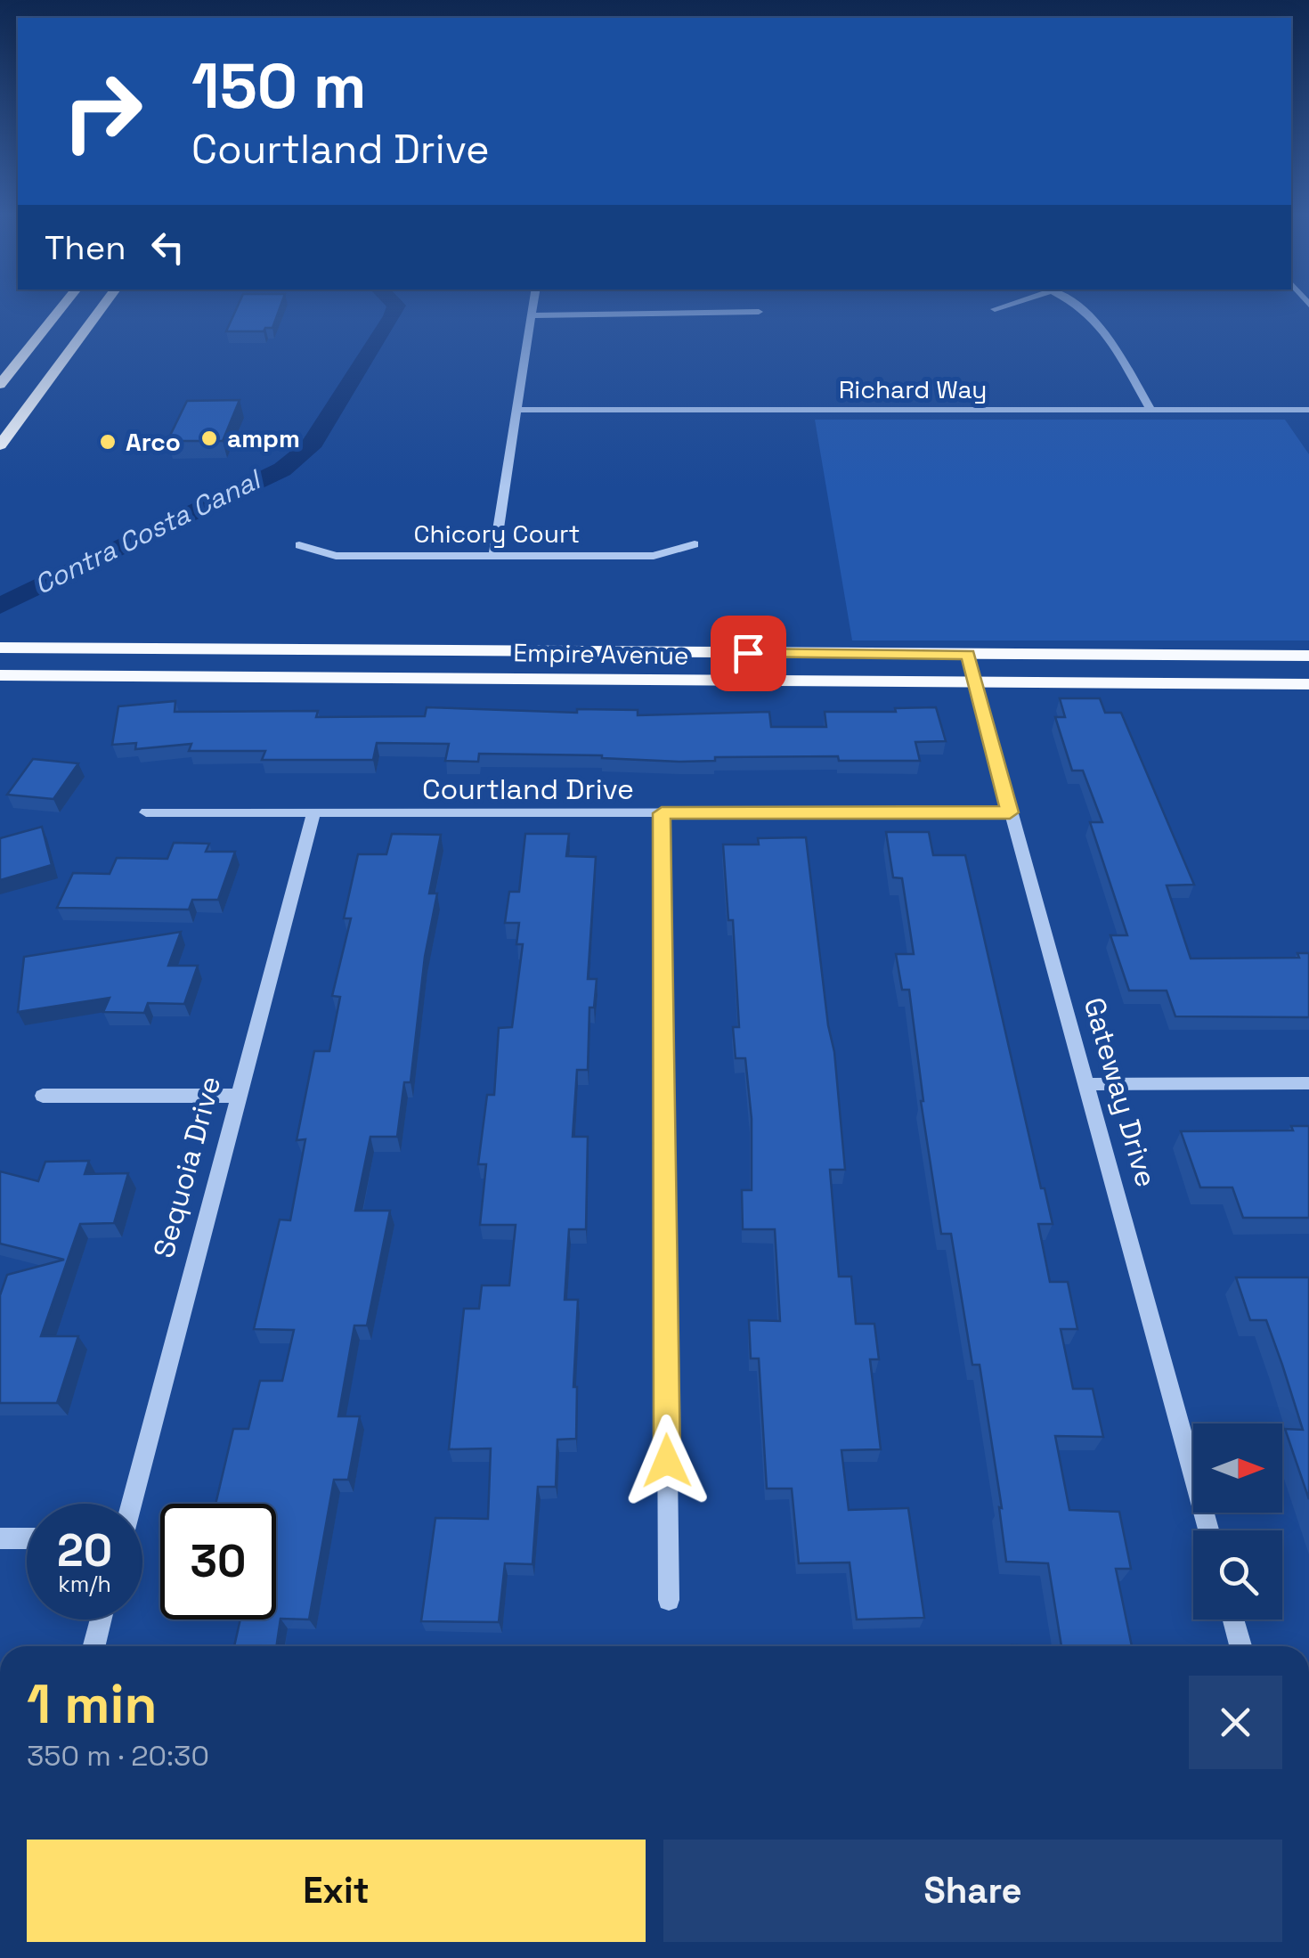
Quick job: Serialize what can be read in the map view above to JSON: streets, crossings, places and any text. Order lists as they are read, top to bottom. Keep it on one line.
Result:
{"streets":{"main road":["Empire Avenue"],"street":["Richard Way","Chicory Court","Courtland Drive","Gateway Drive","Sequoia Drive"]},"crossings":[["Empire Avenue","Gateway Drive"],["Courtland Drive","Gateway Drive"],["Courtland Drive","Sequoia Drive"]],"water":["Contra Costa Canal"],"places":["ampm","Arco"],"north":"right","page":{"turn":["150 m","Courtland Drive"],"then":"Then","speed":"20 km/h","limit":"30","heading":["1 min","350 m · 20:30"],"buttons":["Exit","Share"]}}
